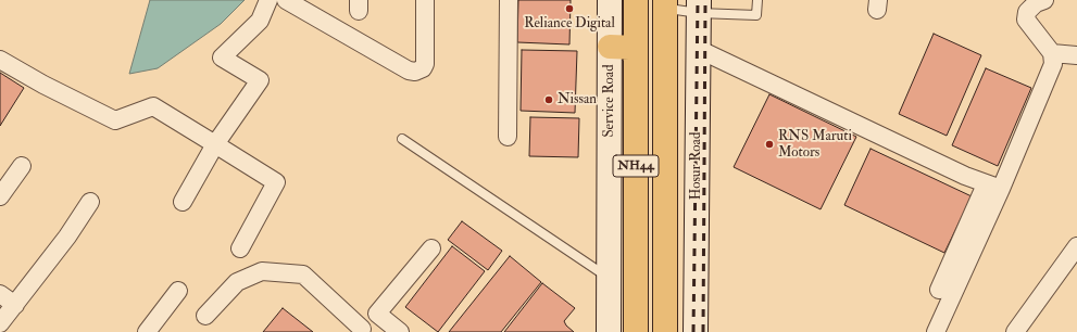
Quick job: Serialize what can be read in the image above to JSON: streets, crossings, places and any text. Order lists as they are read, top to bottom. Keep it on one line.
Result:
{"streets":{"highway":["NH44","Hosur Road"],"street":["Service Road"]},"places":["Reliance Digital","Nissan","RNS Maruti Motors"]}
